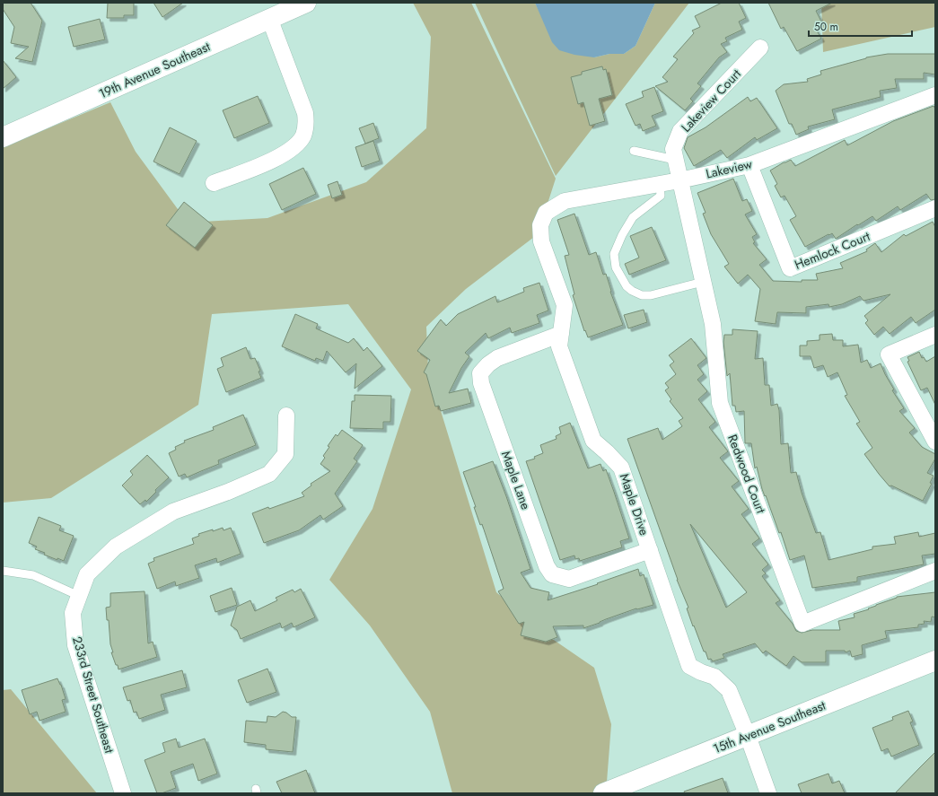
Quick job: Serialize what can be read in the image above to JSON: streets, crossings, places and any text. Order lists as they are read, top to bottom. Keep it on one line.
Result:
{"streets":{"street":["19th Avenue Southeast","Lakeview Court","Lakeview","Hemlock Court","Redwood Court","Maple Lane","Maple Drive","233rd Street Southeast","15th Avenue Southeast"]},"crossings":[["Lakeview Court","Lakeview"],["Lakeview Court","Redwood Court"],["Lakeview","Hemlock Court"],["Lakeview","Redwood Court"],["Lakeview","Maple Drive"],["Maple Lane","Maple Drive"],["Maple Drive","15th Avenue Southeast"]],"scale_bar":"50 m"}
